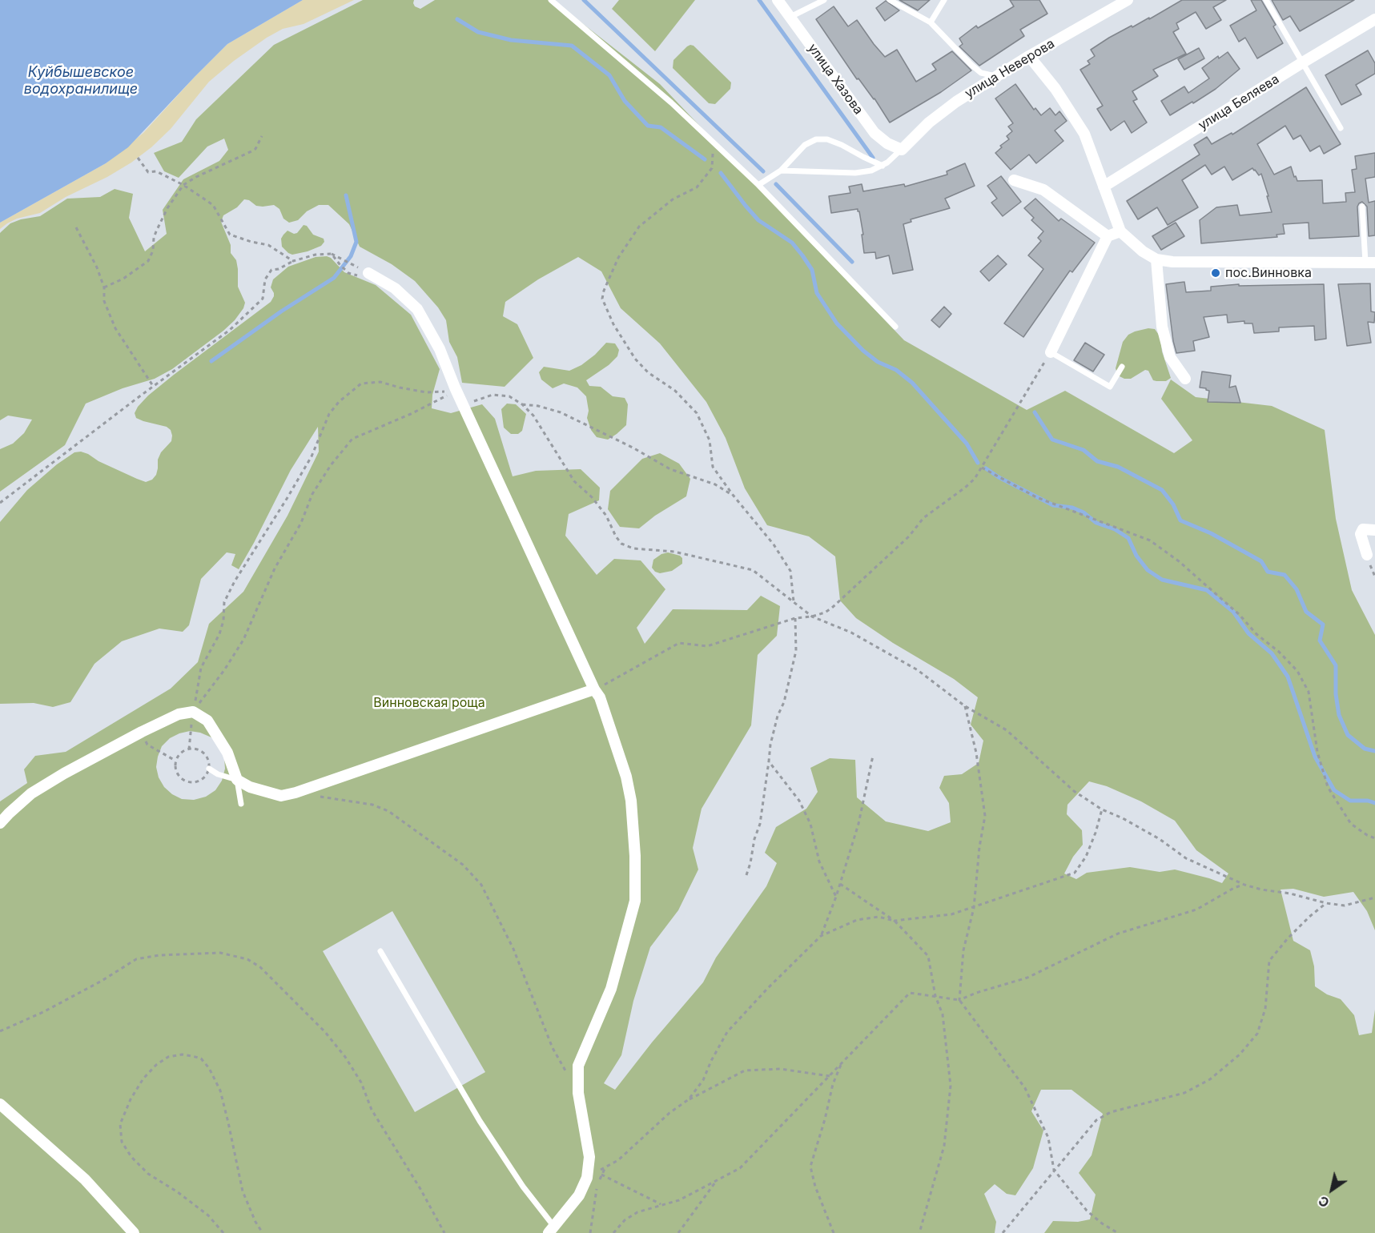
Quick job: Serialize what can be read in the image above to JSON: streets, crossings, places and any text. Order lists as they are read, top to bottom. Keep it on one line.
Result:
{"streets":{"street":["улица Неверова","улица Хазова","улица Беляева"]},"crossings":[["улица Неверова","улица Хазова"]],"water":["Куйбышевское водохранилище"],"parks":["Винновская роща"],"places":["пос.Винновка"],"north":"bottom left"}
